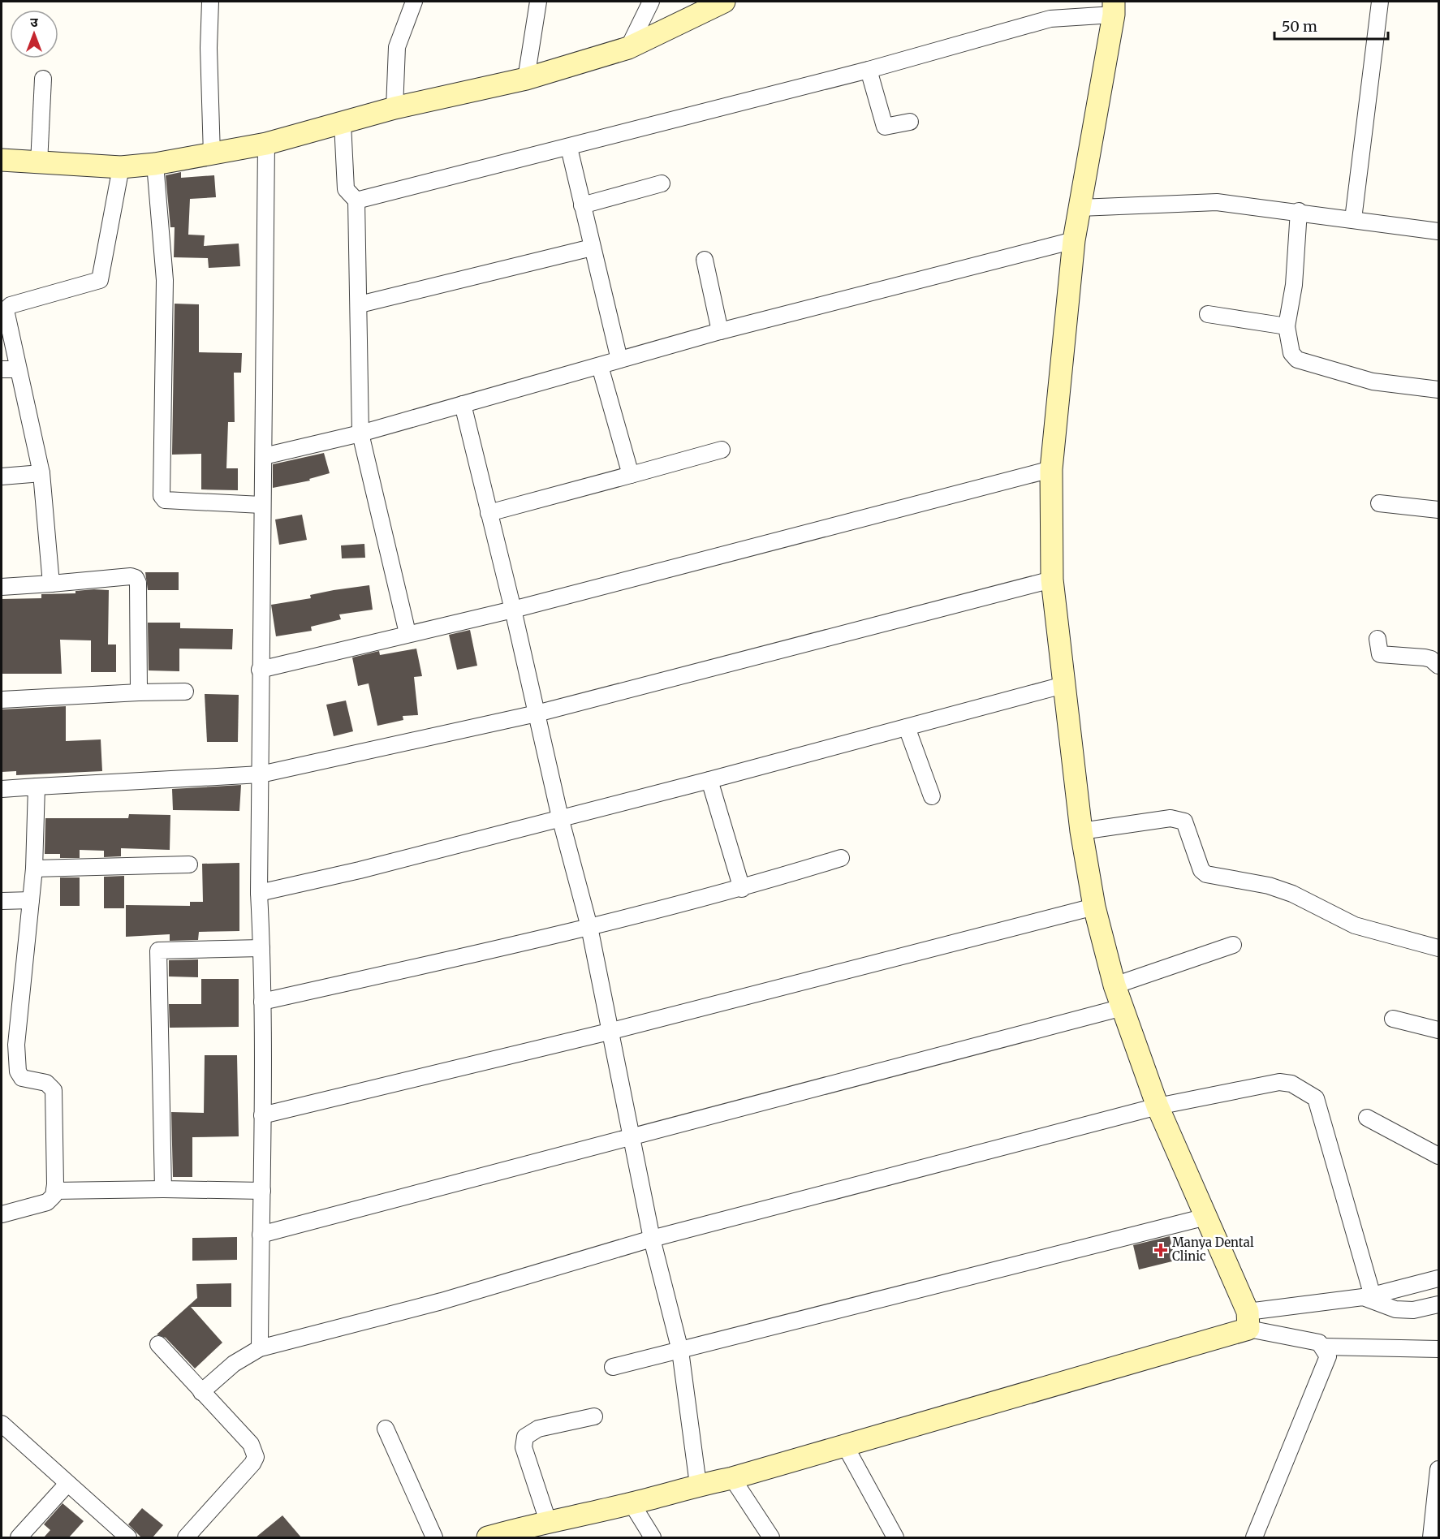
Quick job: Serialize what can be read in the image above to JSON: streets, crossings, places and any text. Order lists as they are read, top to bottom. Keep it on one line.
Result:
{"places":{"health":["Manya Dental Clinic"]},"scale_bar":"50 m","north":"top"}
